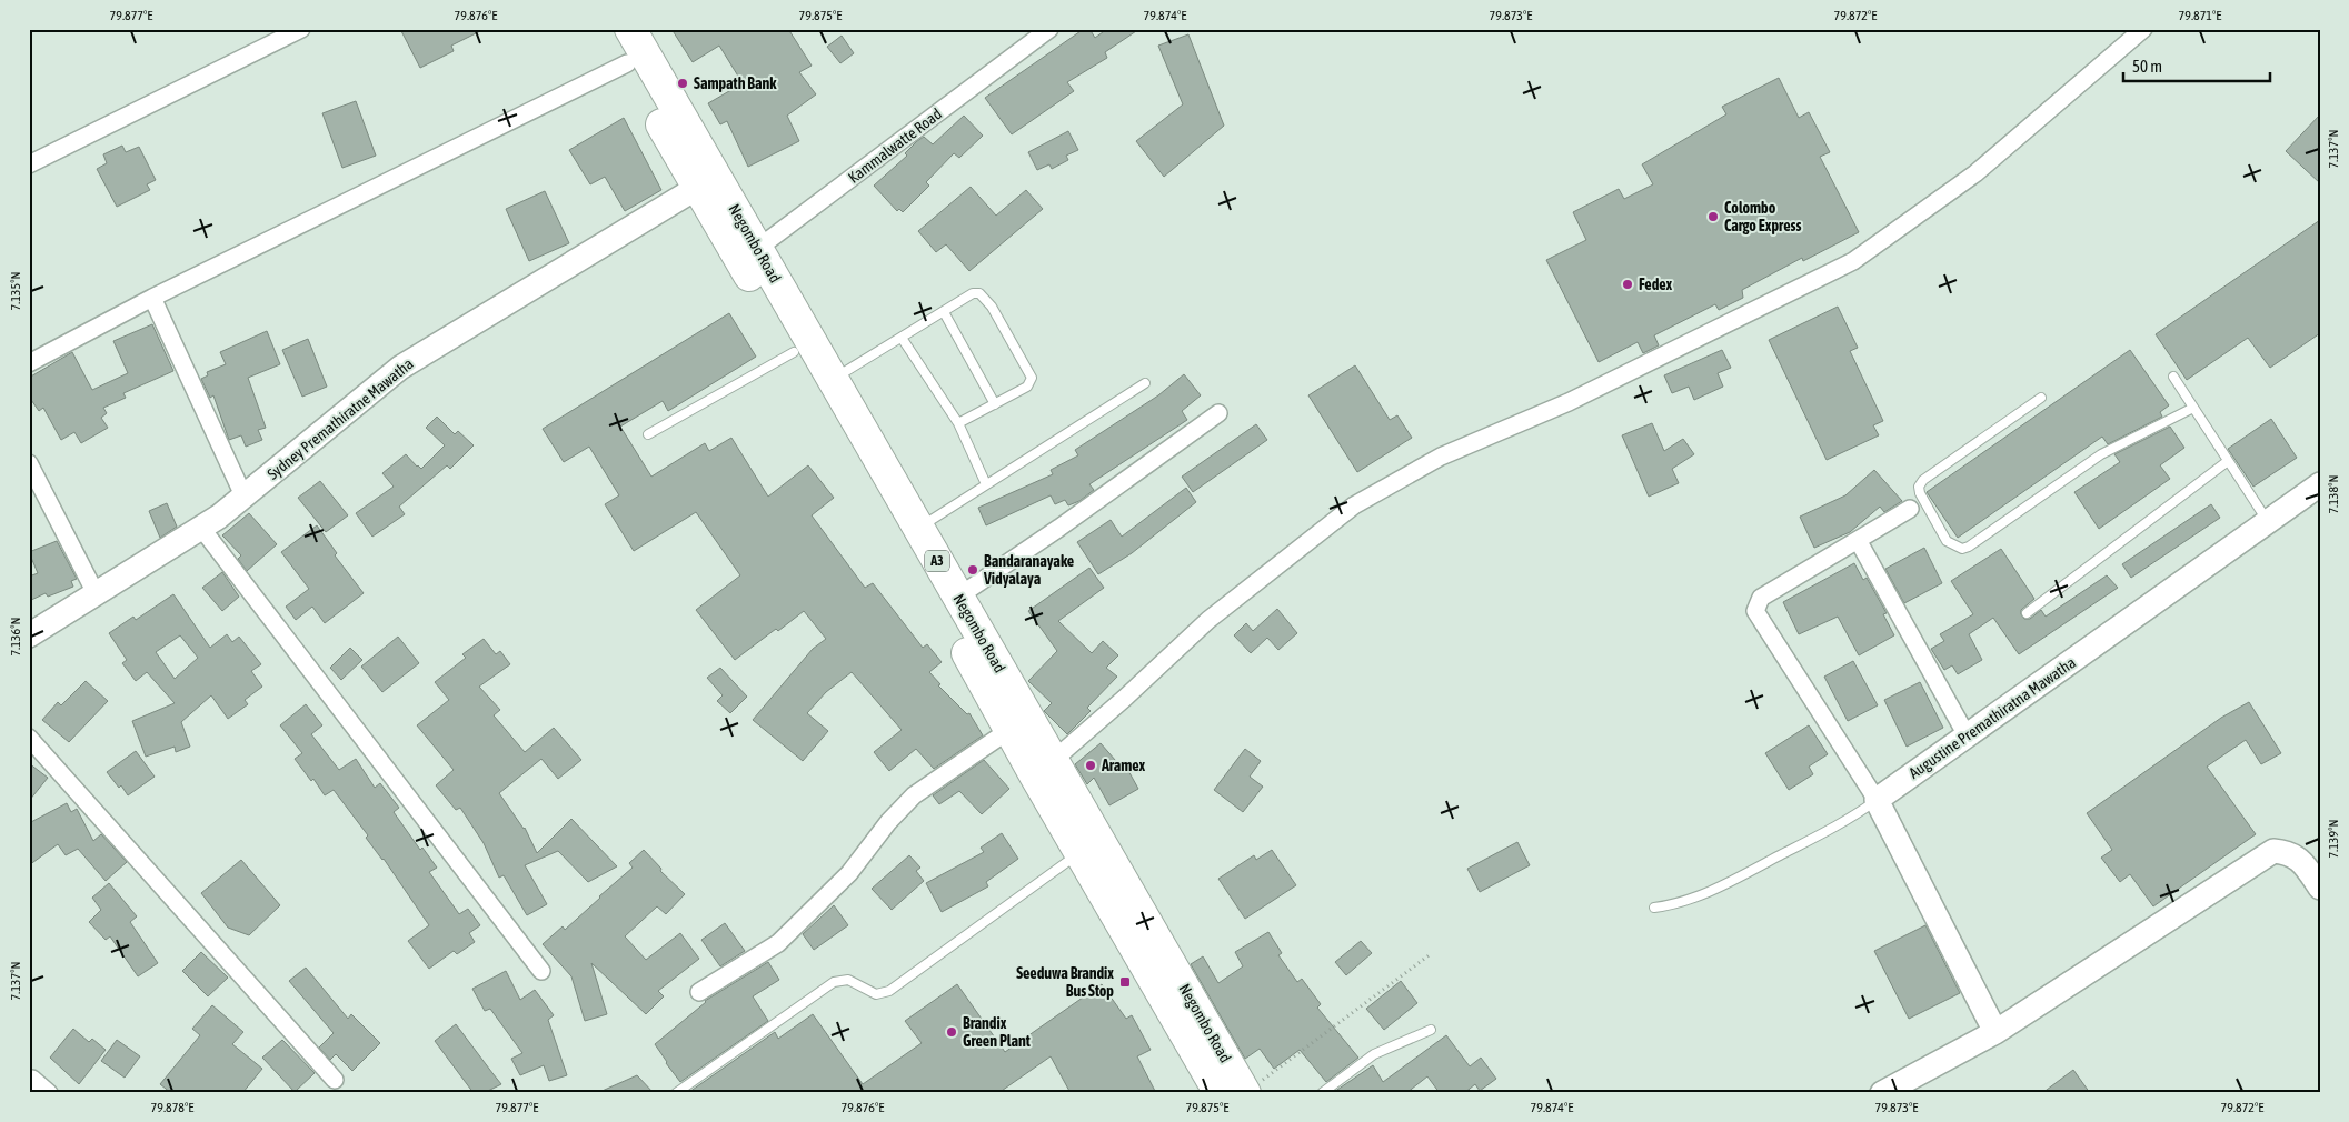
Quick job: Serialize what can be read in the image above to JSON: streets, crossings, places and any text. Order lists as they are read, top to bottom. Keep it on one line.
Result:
{"streets":{"highway":["Negombo Road","A3"],"main road":["Sydney Premathiratne Mawatha","Augustine Premathiratna Mawatha"],"street":["Kammalwatte Road"]},"crossings":[["Kammalwatte Road","Negombo Road"],["Negombo Road","Sydney Premathiratne Mawatha"]],"places":{"other":["Sampath Bank","Colombo Cargo Express","Fedex","Bandaranayake Vidyalaya","Aramex","Brandix Green Plant"],"transit":["Seeduwa Brandix Bus Stop"]},"scale_bar":"50 m","coordinates":["79.877°E","79.876°E","79.875°E","79.874°E","79.873°E","79.872°E","79.871°E","7.137°N","7.135°N","7.138°N","7.136°N","7.139°N","79.878°E"]}
